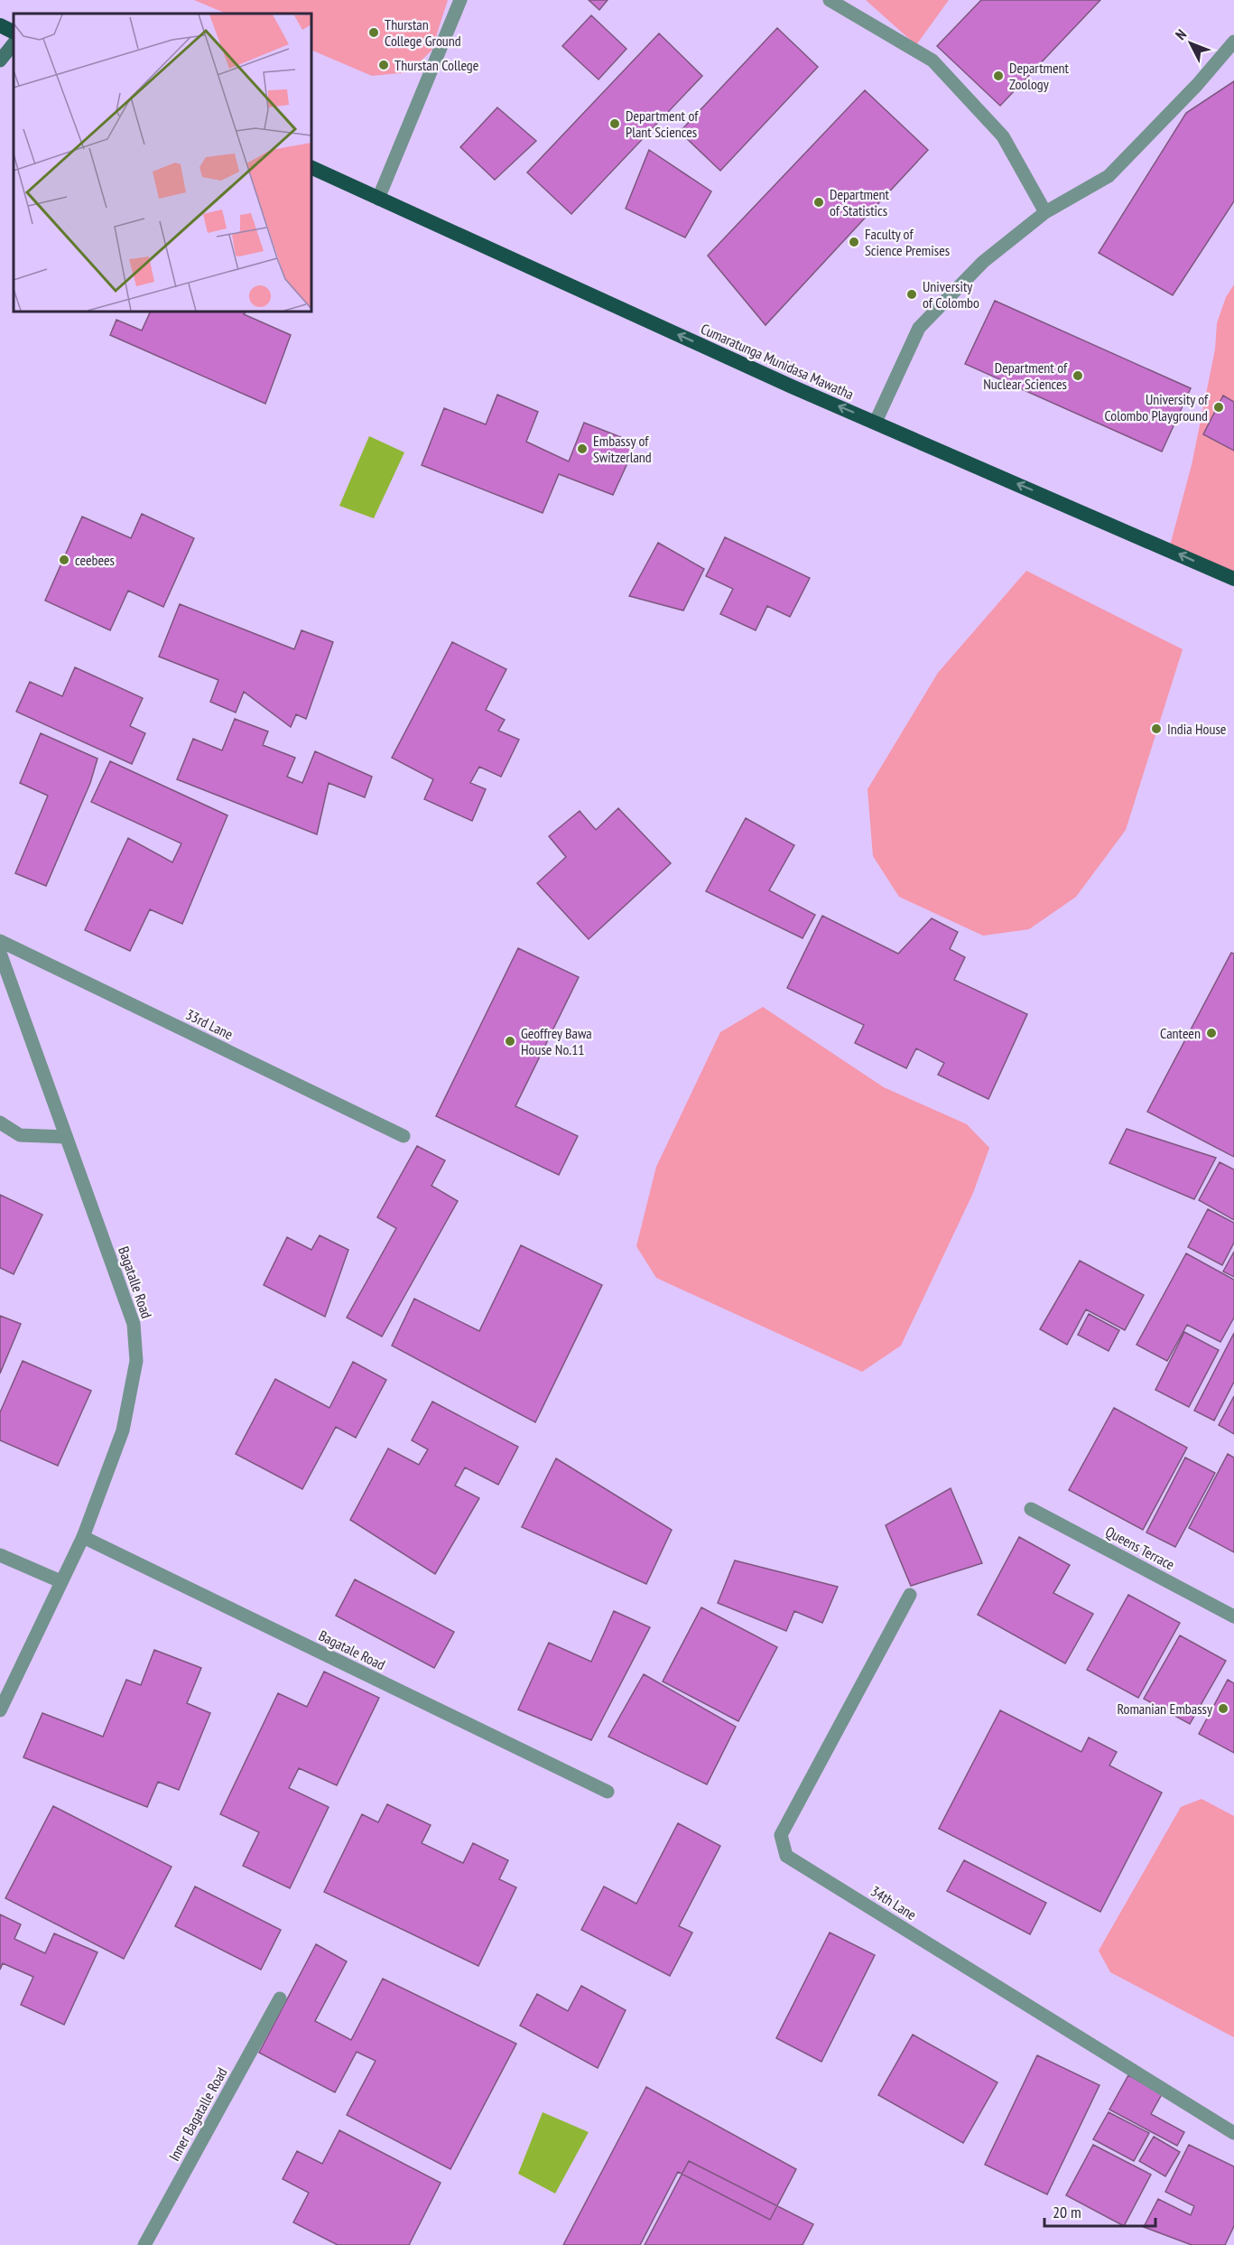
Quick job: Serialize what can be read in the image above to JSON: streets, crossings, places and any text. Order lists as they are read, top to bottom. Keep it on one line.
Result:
{"streets":{"highway":["Cumaratunga Munidasa Mawatha"],"street":["33rd Lane","Bagatalle Road","Queens Terrace","Bagatale Road","34th Lane","Inner Bagatalle Road"]},"crossings":[["Bagatalle Road","Bagatale Road"]],"one_way":["Cumaratunga Munidasa Mawatha"],"places":["Thurstan College Ground","Thurstan College","Department Zoology","Department of Plant Sciences","Department of Statistics","Faculty of Science Premises","University of Colombo","Department of Nuclear Sciences","University of Colombo Playground","Embassy of Switzerland","ceebees","India House","Canteen","Geoffrey Bawa House No.11","Romanian Embassy"],"scale_bar":"20 m","north":"top left"}
